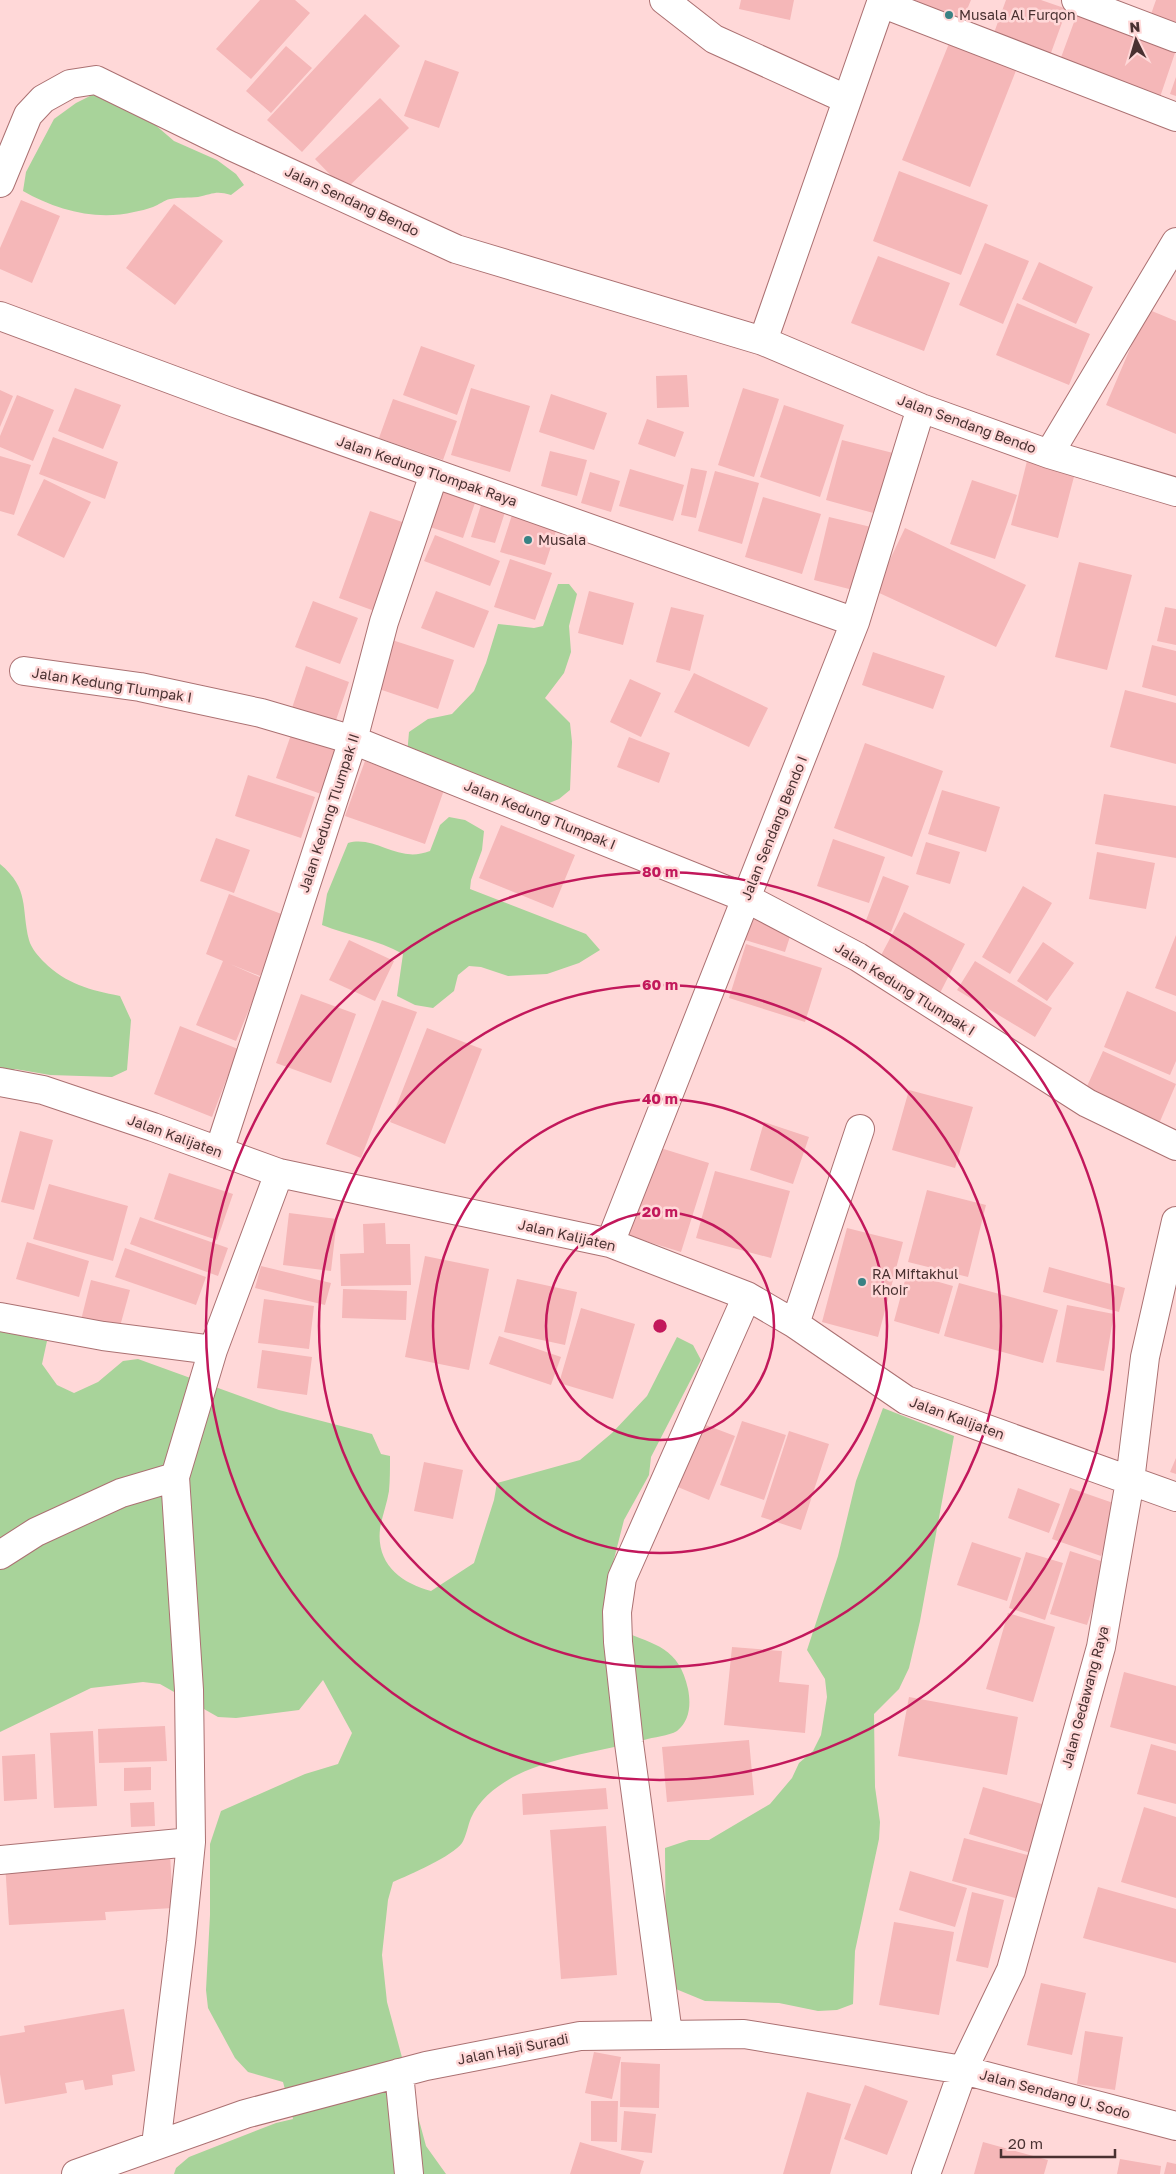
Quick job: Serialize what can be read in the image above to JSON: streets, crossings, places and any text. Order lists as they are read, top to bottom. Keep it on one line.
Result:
{"streets":{"street":["Jalan Sendang Bendo","Jalan Kedung Tlompak Raya","Jalan Kedung Tlumpak I","Jalan Kedung Tlumpak II","Jalan Sendang Bendo I","Jalan Kalijaten","Jalan Gedawang Raya","Jalan Haji Suradi","Jalan Sendang U. Sodo"]},"crossings":[["Jalan Sendang Bendo","Jalan Sendang Bendo I"],["Jalan Kedung Tlompak Raya","Jalan Kedung Tlumpak II"],["Jalan Kedung Tlompak Raya","Jalan Sendang Bendo I"],["Jalan Kedung Tlumpak I","Jalan Kedung Tlumpak II"],["Jalan Kedung Tlumpak I","Jalan Sendang Bendo I"],["Jalan Kedung Tlumpak II","Jalan Kalijaten"],["Jalan Sendang Bendo I","Jalan Kalijaten"],["Jalan Kalijaten","Jalan Gedawang Raya"],["Jalan Gedawang Raya","Jalan Haji Suradi"],["Jalan Gedawang Raya","Jalan Sendang U. Sodo"],["Jalan Haji Suradi","Jalan Sendang U. Sodo"]],"places":["Musala Al Furqon","Musala","RA Miftakhul Khoir"],"scale_bar":"20 m","north":"top","rings":["80 m","60 m","40 m","20 m"]}
